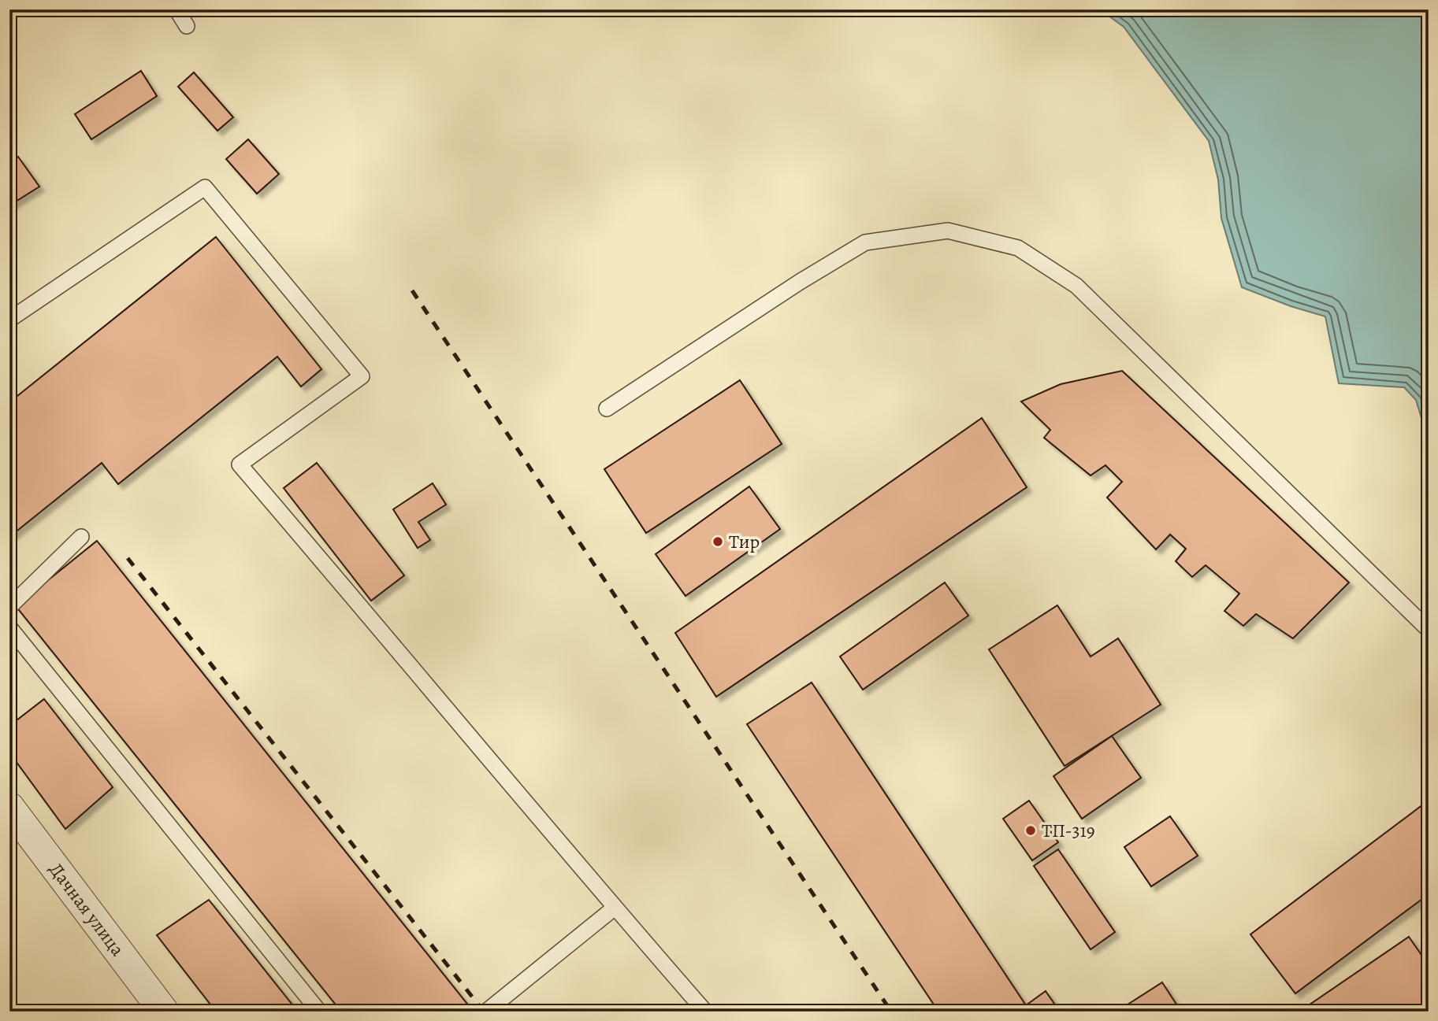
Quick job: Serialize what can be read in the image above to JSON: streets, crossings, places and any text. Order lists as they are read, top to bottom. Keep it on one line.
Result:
{"streets":{"street":["Дачная улица"]},"places":["Тир","ТП-319"]}
